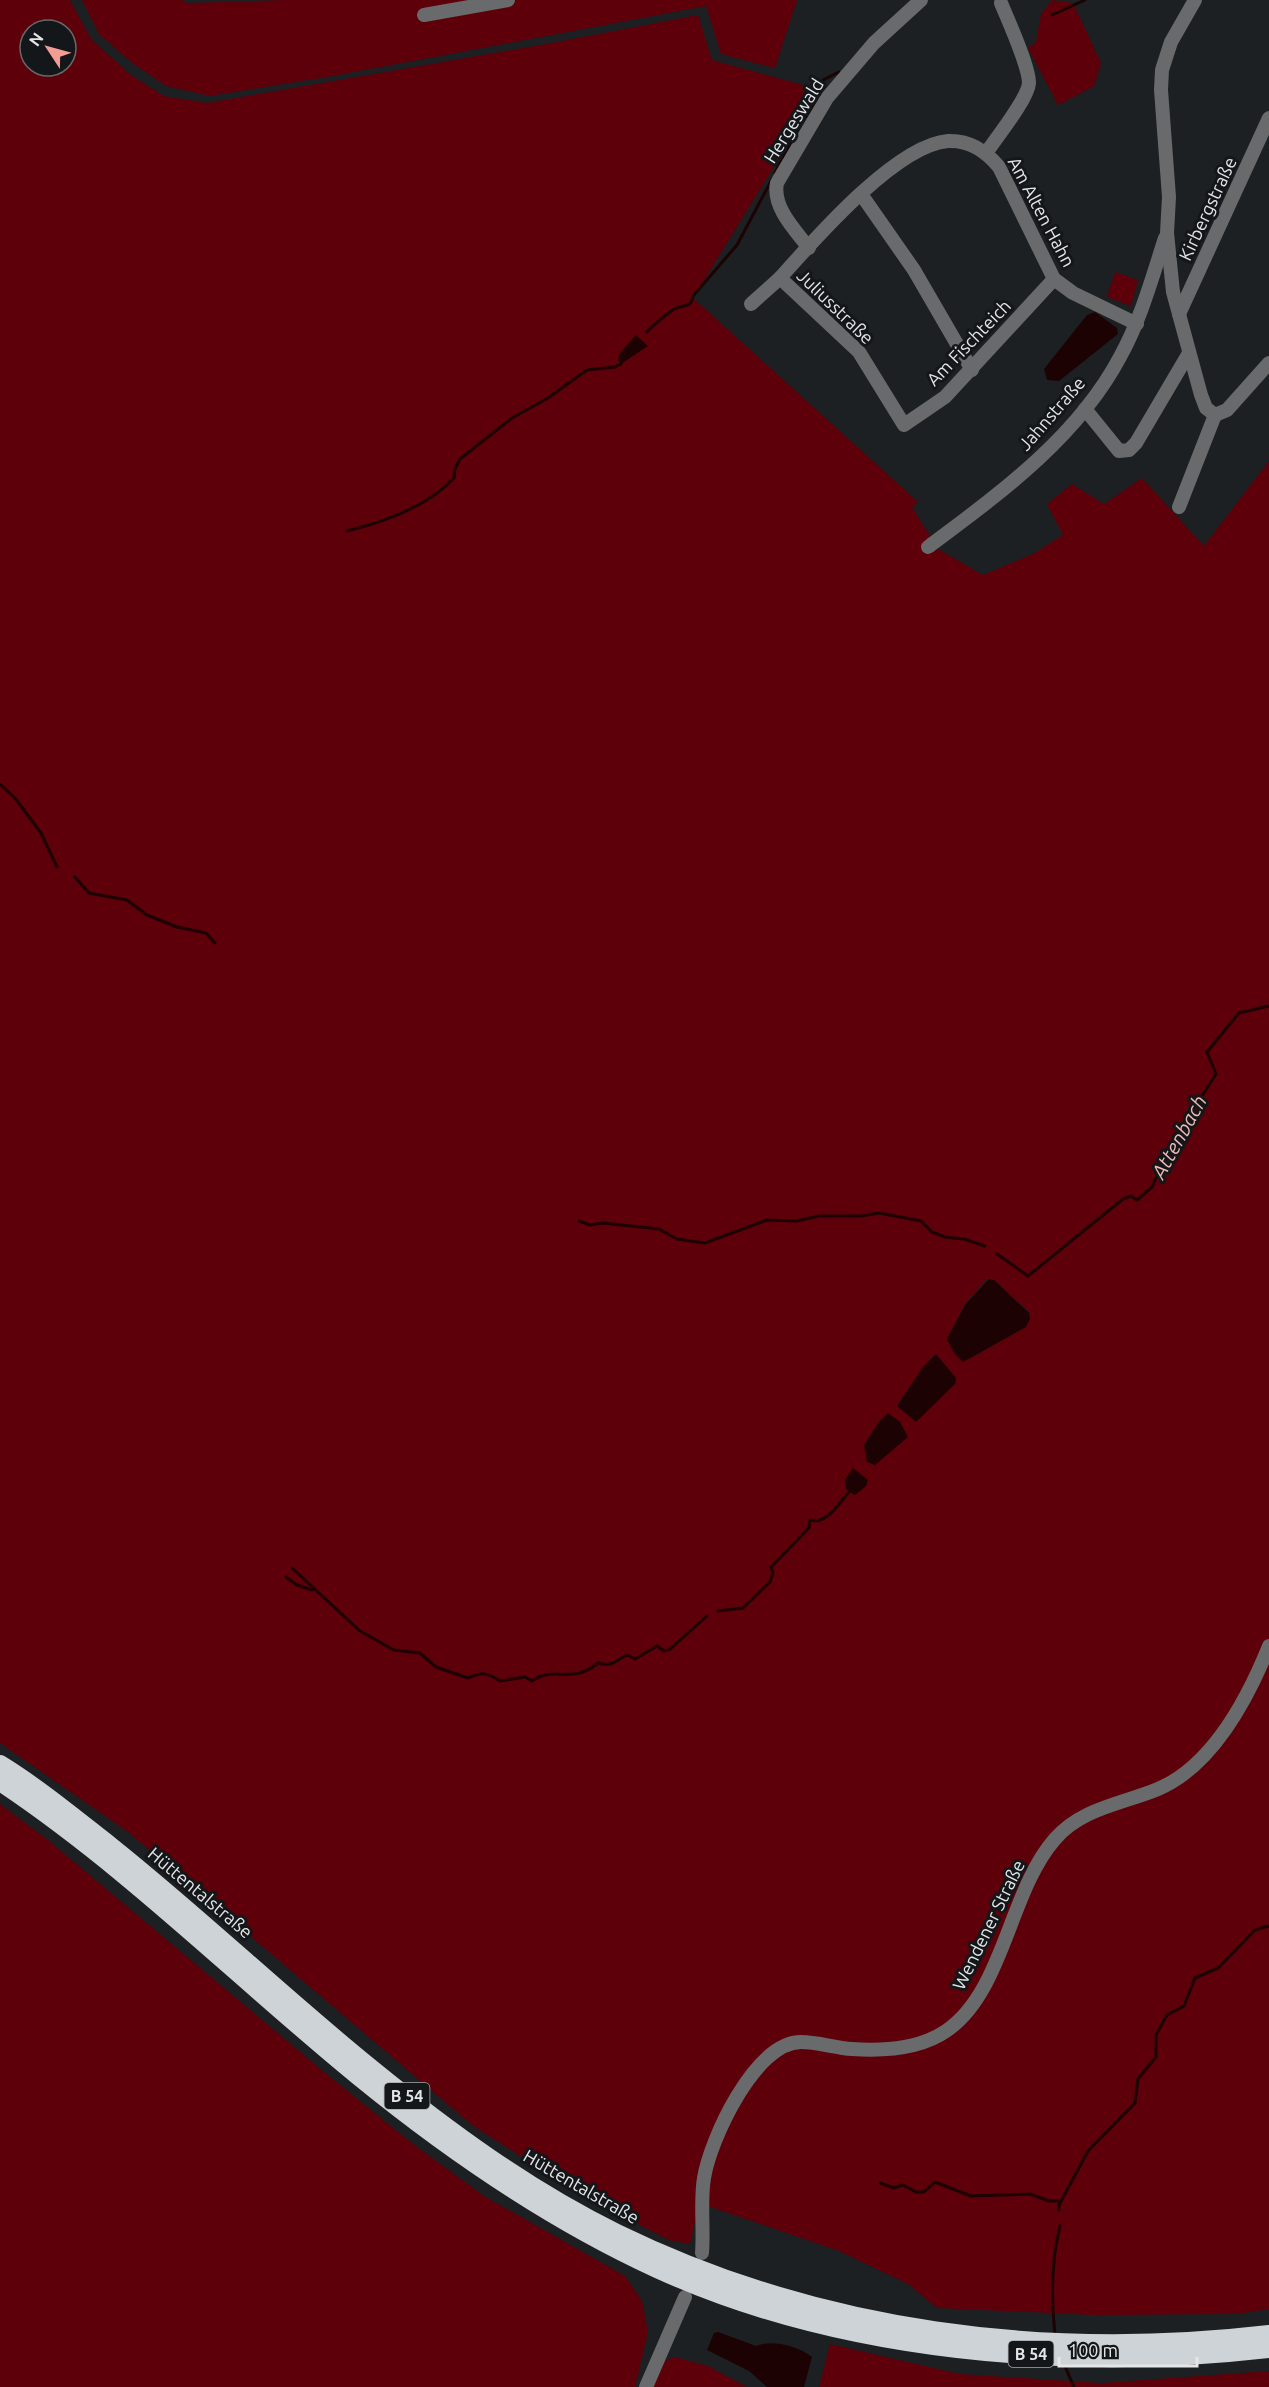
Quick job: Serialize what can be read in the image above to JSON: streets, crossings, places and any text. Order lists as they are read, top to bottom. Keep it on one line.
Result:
{"streets":{"highway":["Hüttentalstraße","B 54"],"street":["Hergeswald","Kirbergstraße","Am Alten Hahn","Juliusstraße","Am Fischteich","Jahnstraße","Wendener Straße"]},"crossings":[["Hergeswald","Am Alten Hahn"],["Kirbergstraße","Jahnstraße"],["Am Alten Hahn","Juliusstraße"],["Am Alten Hahn","Am Fischteich"],["Am Alten Hahn","Jahnstraße"],["Juliusstraße","Am Fischteich"]],"water":["Attenbach"],"scale_bar":"100 m","north":"top left"}
